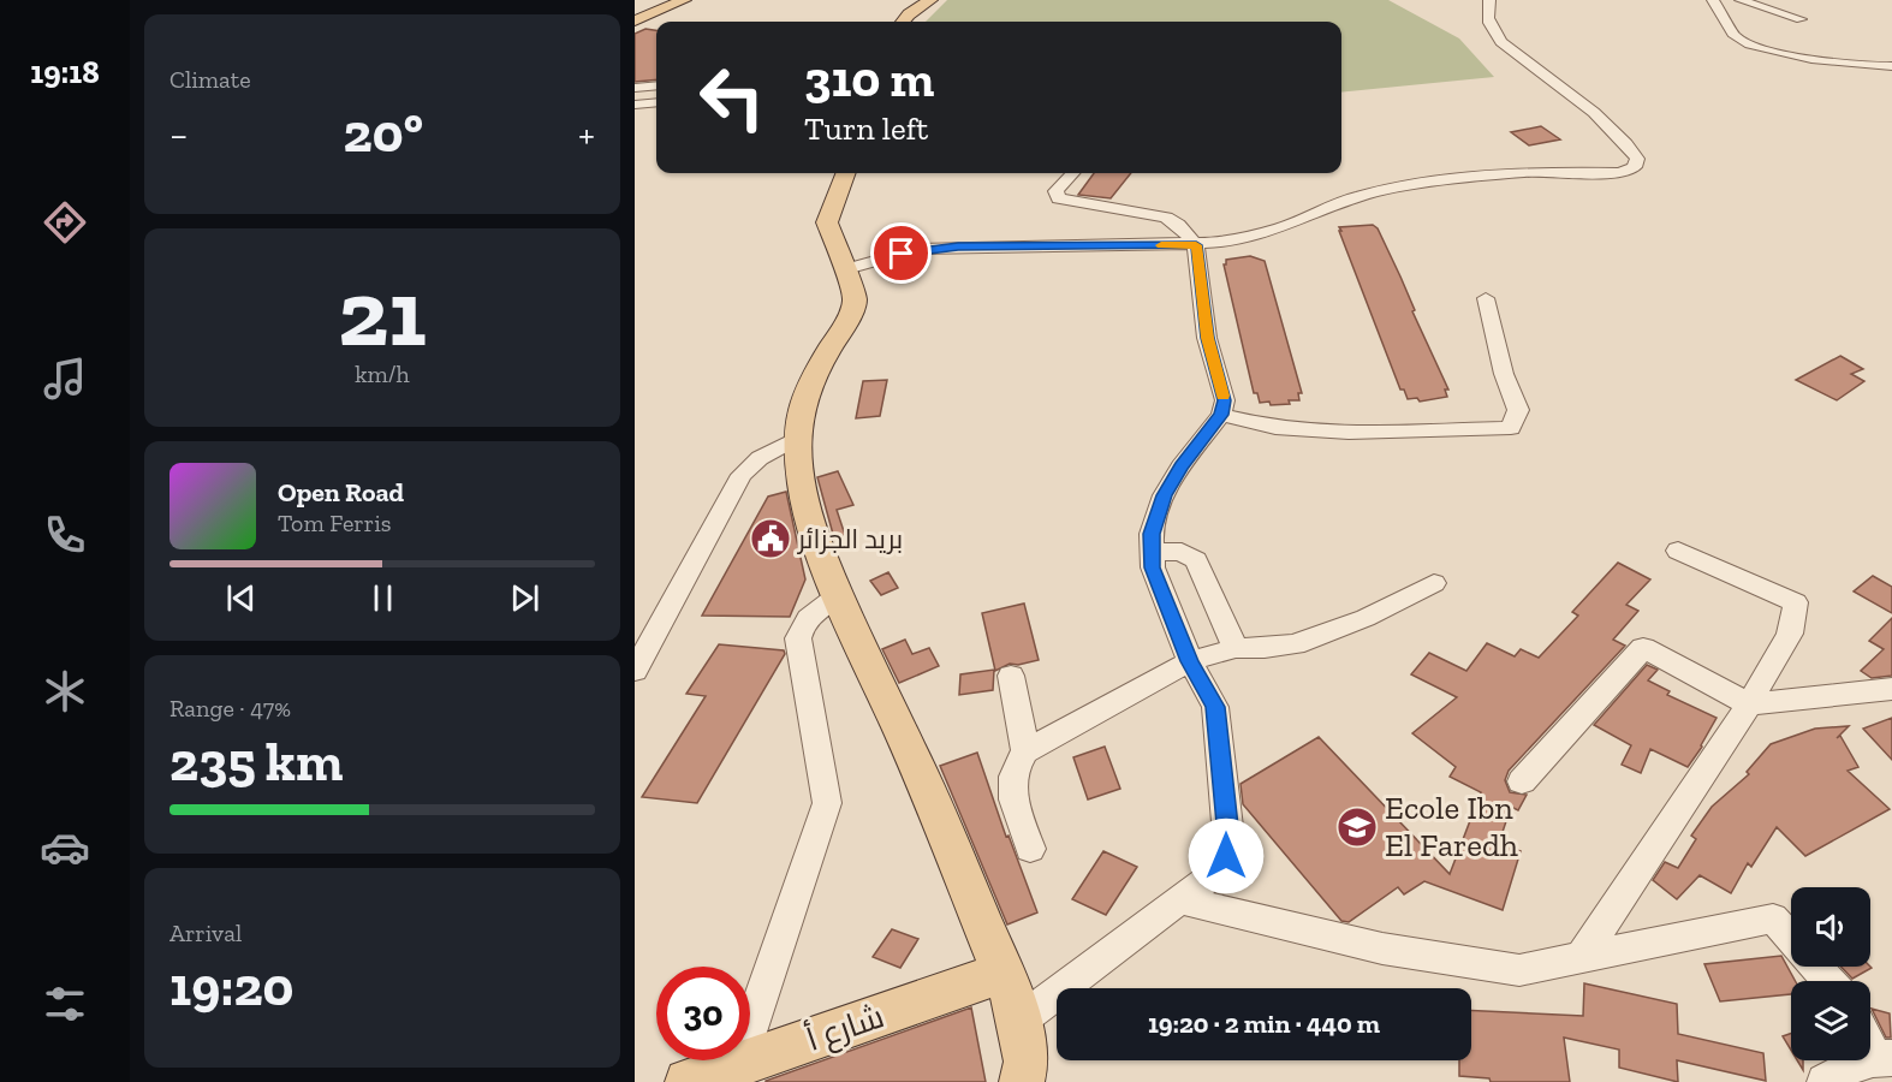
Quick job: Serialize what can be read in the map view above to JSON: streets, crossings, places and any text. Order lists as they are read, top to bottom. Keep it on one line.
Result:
{"streets":{"main road":["شارع أ"]},"places":{"public building":["بريد الجزائر"],"school or university":["Ecole Ibn El Faredh"]},"page":{"tabs":"19:18","tile":["Climate",["21","km/h"],["Range · 47%","235 km"],["Arrival","19:20"]],"turn":["310 m","Turn left"],"heat":["−","20°","+"],"song":["Open Road","Tom Ferris"],"limit":"30","trip":"19:20 · 2 min · 440 m"}}
